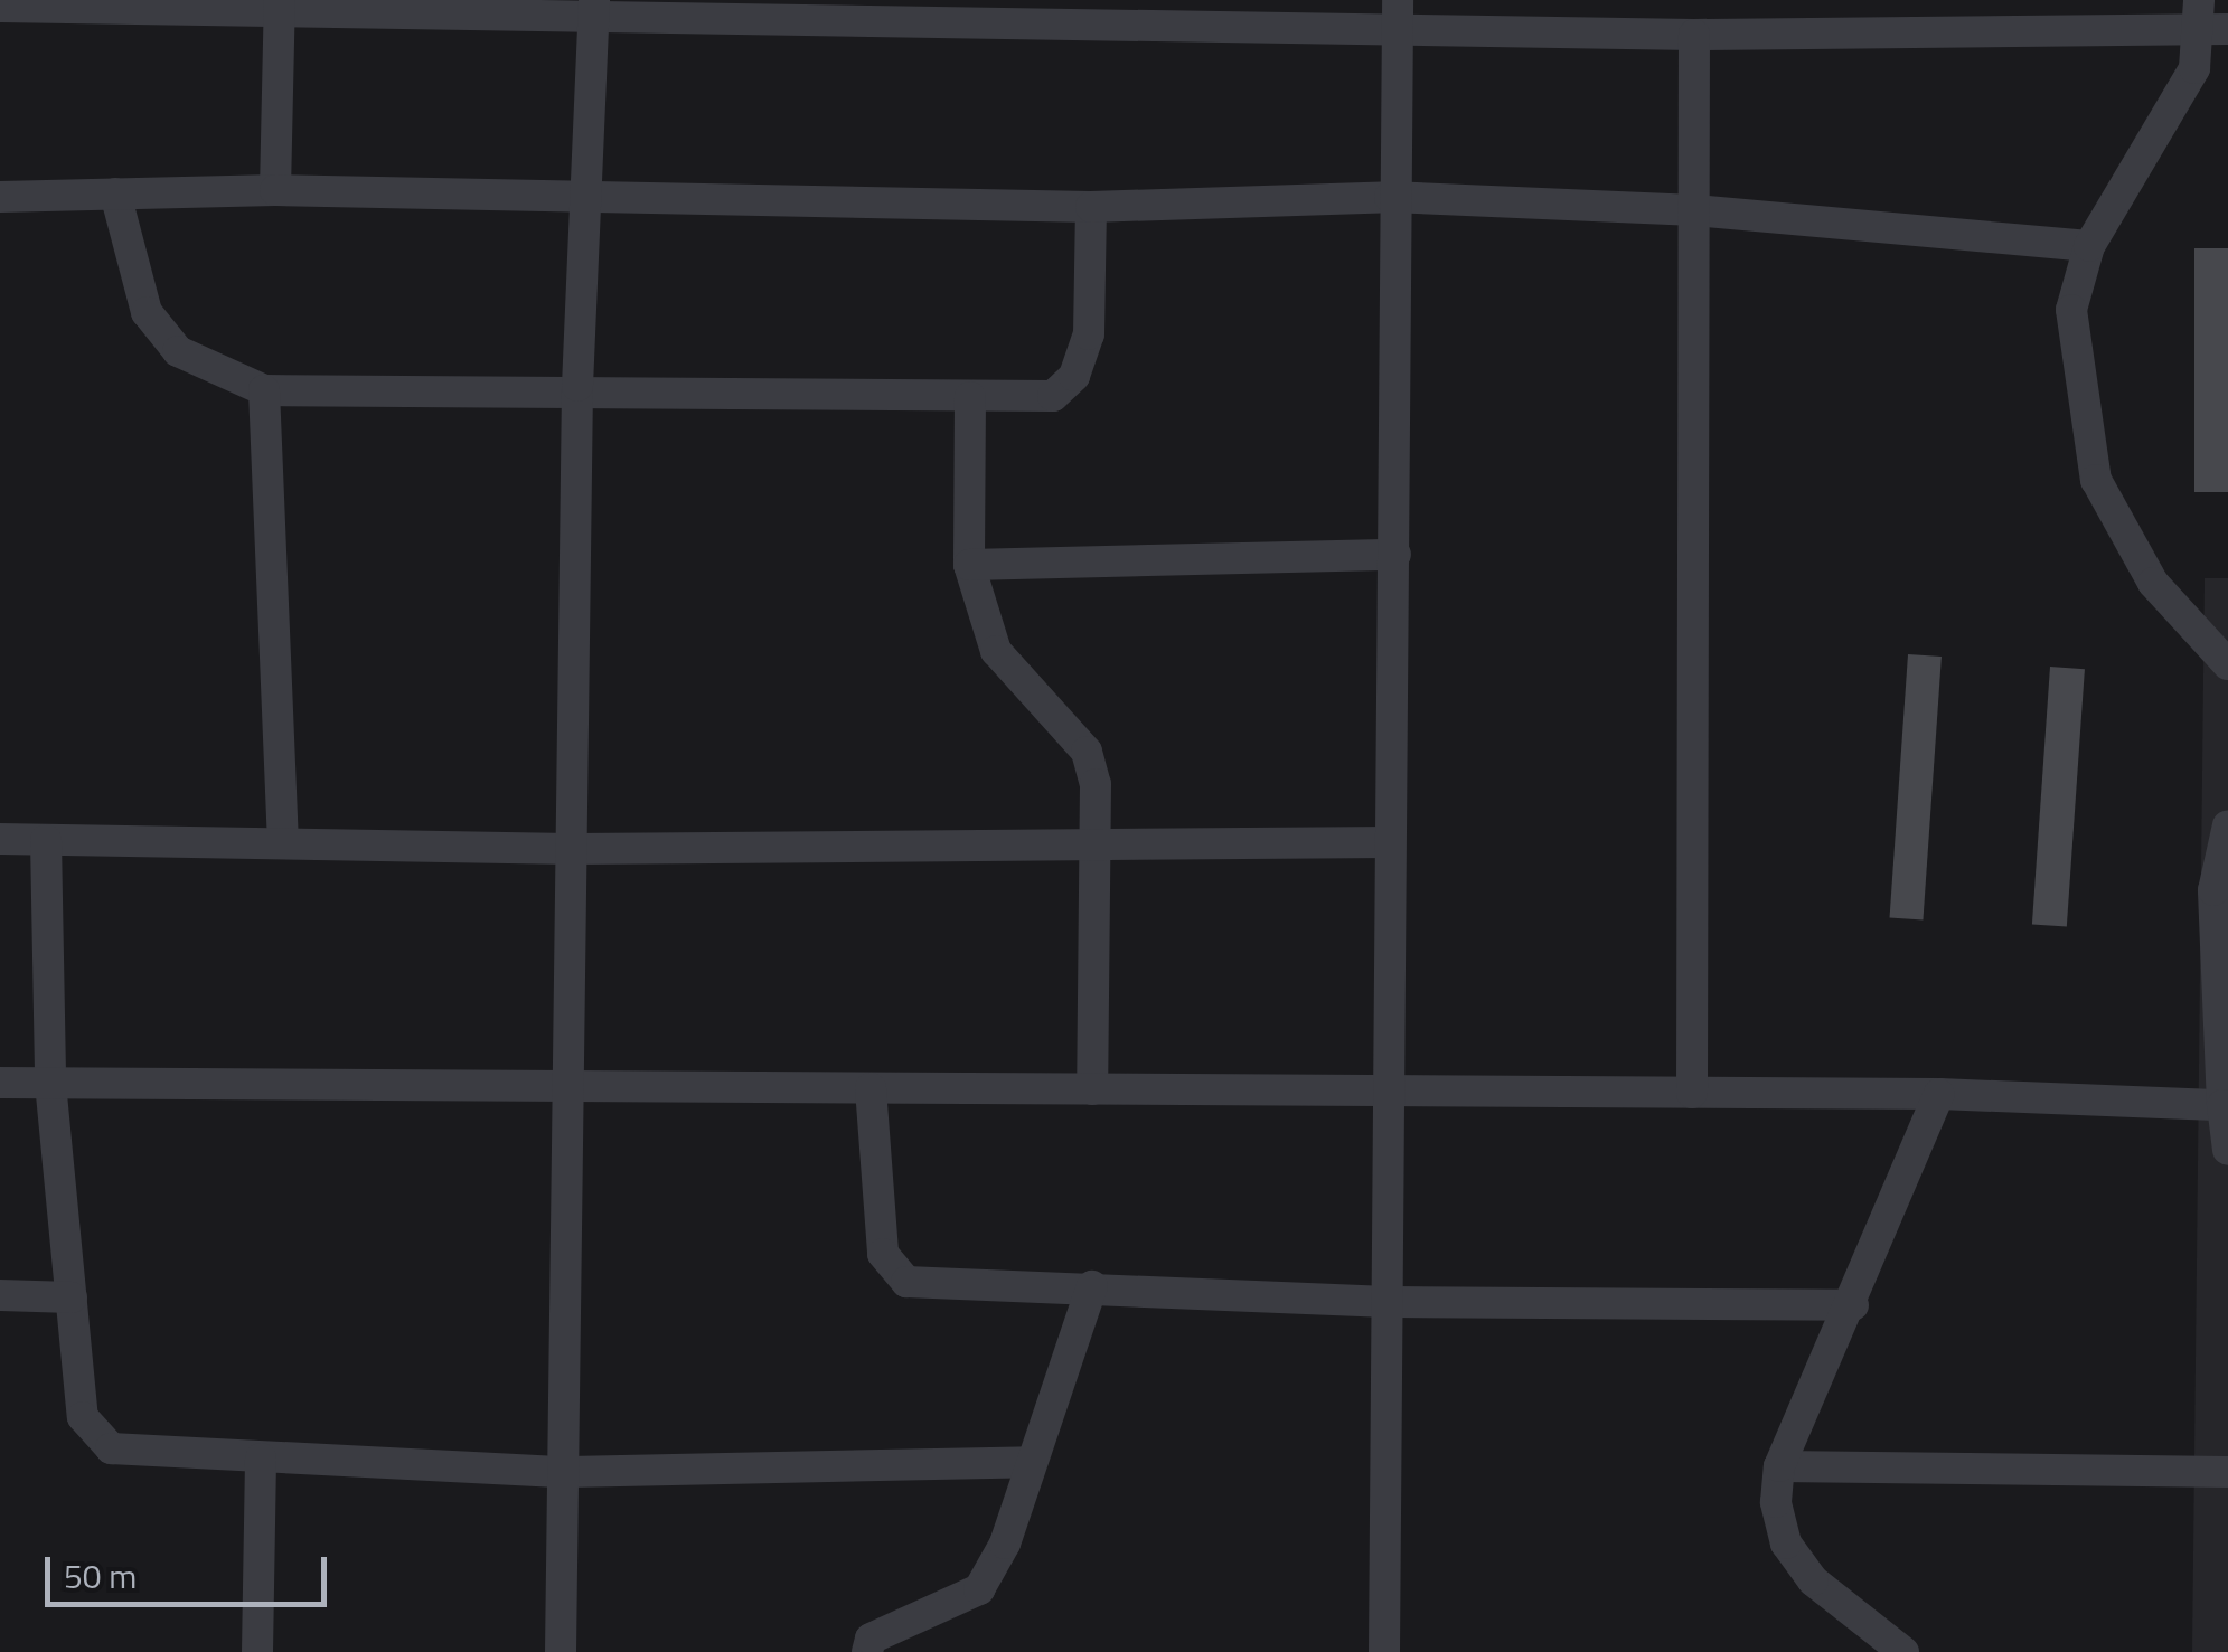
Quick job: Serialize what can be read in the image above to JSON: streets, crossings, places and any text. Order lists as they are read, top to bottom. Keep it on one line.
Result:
{"scale_bar":"50 m"}
